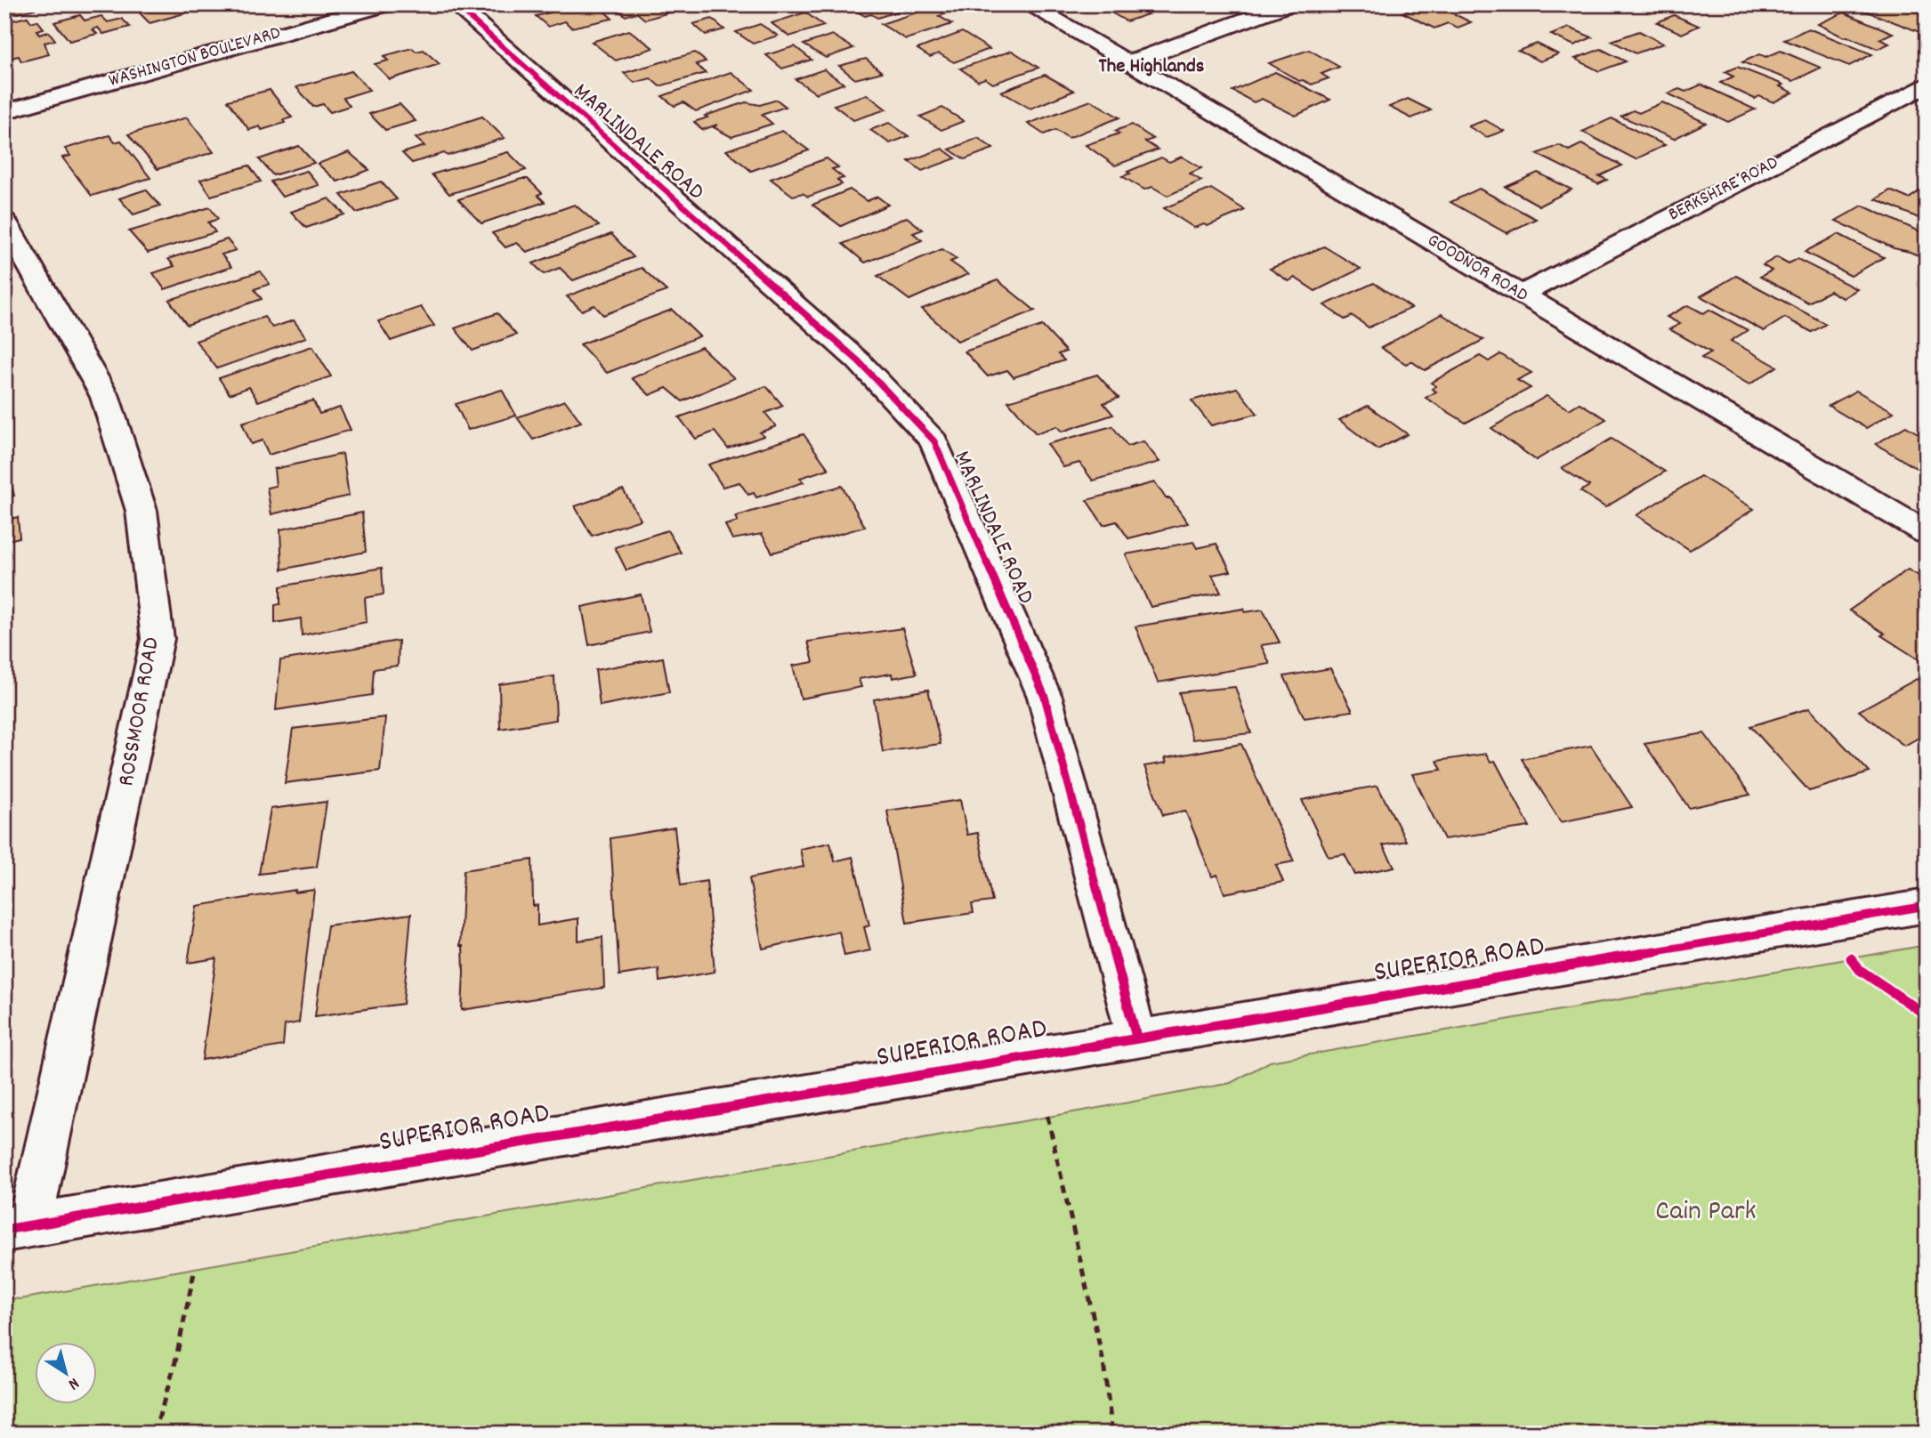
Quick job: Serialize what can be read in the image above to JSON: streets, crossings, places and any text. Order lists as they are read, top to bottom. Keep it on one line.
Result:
{"streets":{"street":["WASHINGTON BOULEVARD","MARLINDALE ROAD","BERKSHIRE ROAD","GOODNOR ROAD","ROSSMOOR ROAD","SUPERIOR ROAD"]},"crossings":[["MARLINDALE ROAD","SUPERIOR ROAD"],["BERKSHIRE ROAD","GOODNOR ROAD"],["ROSSMOOR ROAD","SUPERIOR ROAD"]],"districts":["The Highlands"],"parks":["Cain Park"],"north":"bottom right"}
